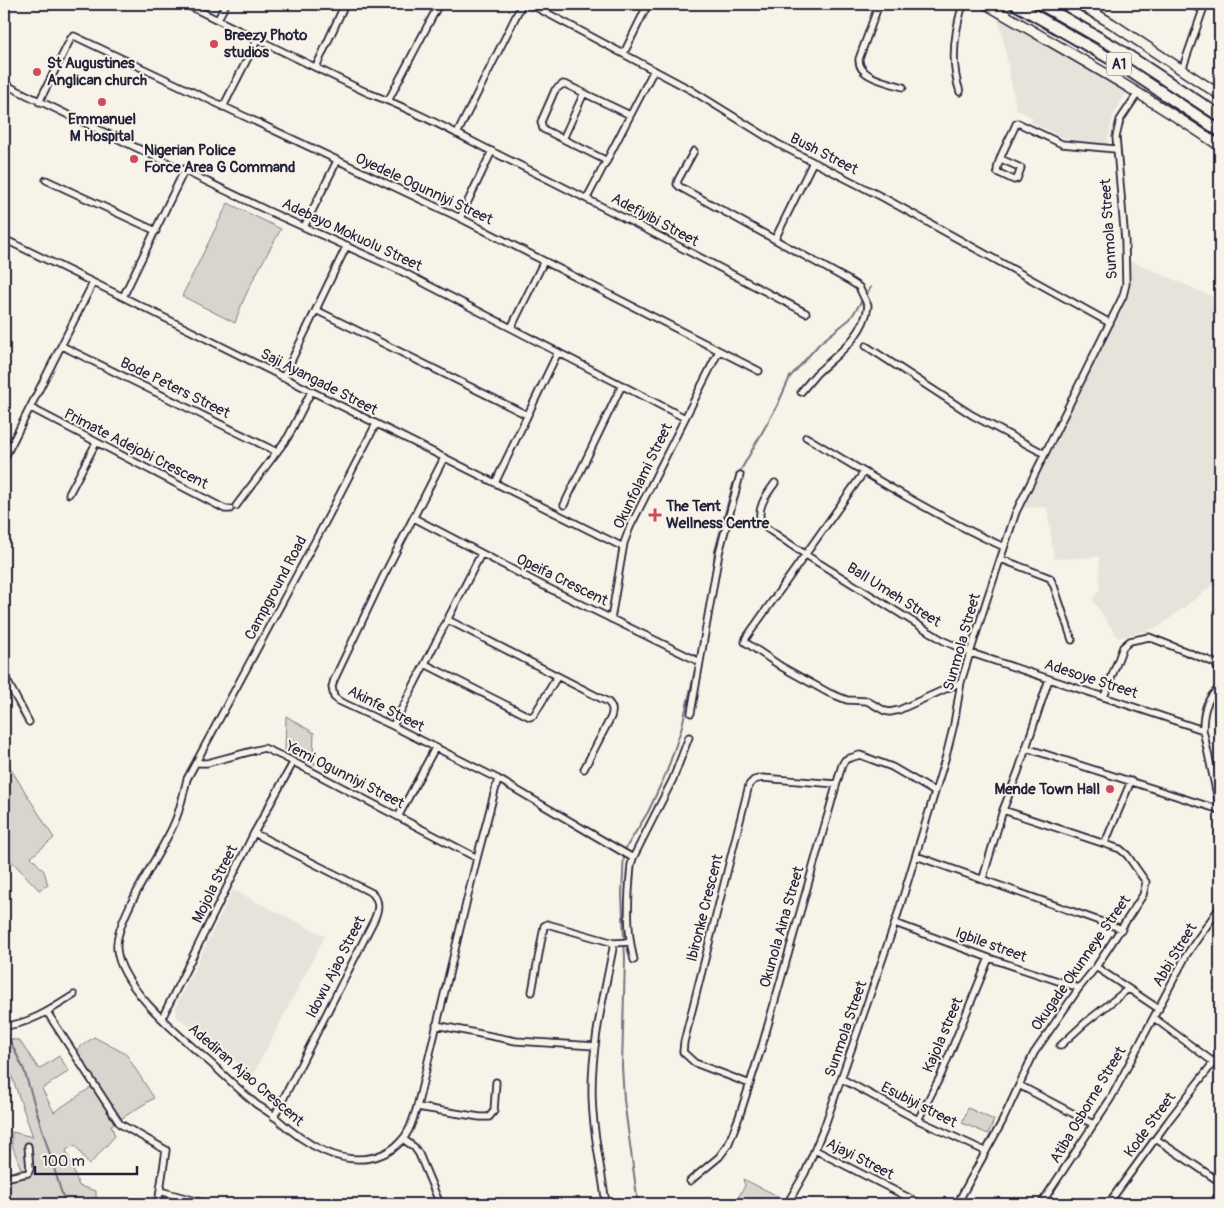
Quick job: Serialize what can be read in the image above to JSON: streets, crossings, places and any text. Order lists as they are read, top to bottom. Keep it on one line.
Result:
{"streets":{"highway":["A1"],"street":["Bush Street","Oyedele Ogunniyi Street","Adefiyibi Street","Sunmola Street","Adebayo Mokuolu Street","Saji Ayangade Street","Bode Peters Street","Primate Adejobi Crescent","Okunfolami Street","Opeifa Crescent","Campground Road","Ball Umeh Street","Adesoye Street","Akinfe Street","Yemi Ogunniyi Street","Mojola Street","Ibironke Crescent","Okunola Aina Street","Igbile street","Abbi Street","Okugade Okunneye Street","Idowu Ajao Street","Kajola street","Adediran Ajao Crescent","Esubiyi street","Atiba Osborne Street","Kode Street","Ajayi Street"]},"crossings":[["Bush Street","Sunmola Street"],["Oyedele Ogunniyi Street","Adebayo Mokuolu Street"],["Oyedele Ogunniyi Street","Okunfolami Street"],["Sunmola Street","Ball Umeh Street"],["Sunmola Street","Adesoye Street"],["Sunmola Street","Okunola Aina Street"],["Sunmola Street","Igbile street"],["Sunmola Street","Esubiyi street"],["Sunmola Street","Ajayi Street"],["Adebayo Mokuolu Street","Okunfolami Street"],["Saji Ayangade Street","Okunfolami Street"],["Saji Ayangade Street","Campground Road"],["Saji Ayangade Street","Akinfe Street"],["Bode Peters Street","Primate Adejobi Crescent"],["Okunfolami Street","Opeifa Crescent"],["Opeifa Crescent","Akinfe Street"],["Campground Road","Yemi Ogunniyi Street"],["Campground Road","Adediran Ajao Crescent"],["Ball Umeh Street","Adesoye Street"],["Akinfe Street","Adediran Ajao Crescent"],["Yemi Ogunniyi Street","Mojola Street"],["Yemi Ogunniyi Street","Adediran Ajao Crescent"],["Mojola Street","Idowu Ajao Street"],["Mojola Street","Adediran Ajao Crescent"],["Ibironke Crescent","Okunola Aina Street"],["Igbile street","Okugade Okunneye Street"],["Igbile street","Kajola street"],["Abbi Street","Atiba Osborne Street"],["Okugade Okunneye Street","Esubiyi street"],["Idowu Ajao Street","Adediran Ajao Crescent"],["Kajola street","Esubiyi street"]],"places":{"other":["Breezy Photo studios","St Augustines Anglican church","Emmanuel M Hospital","Nigerian Police Force Area G Command","Mende Town Hall"],"health":["The Tent Wellness Centre"]},"scale_bar":"100 m"}
